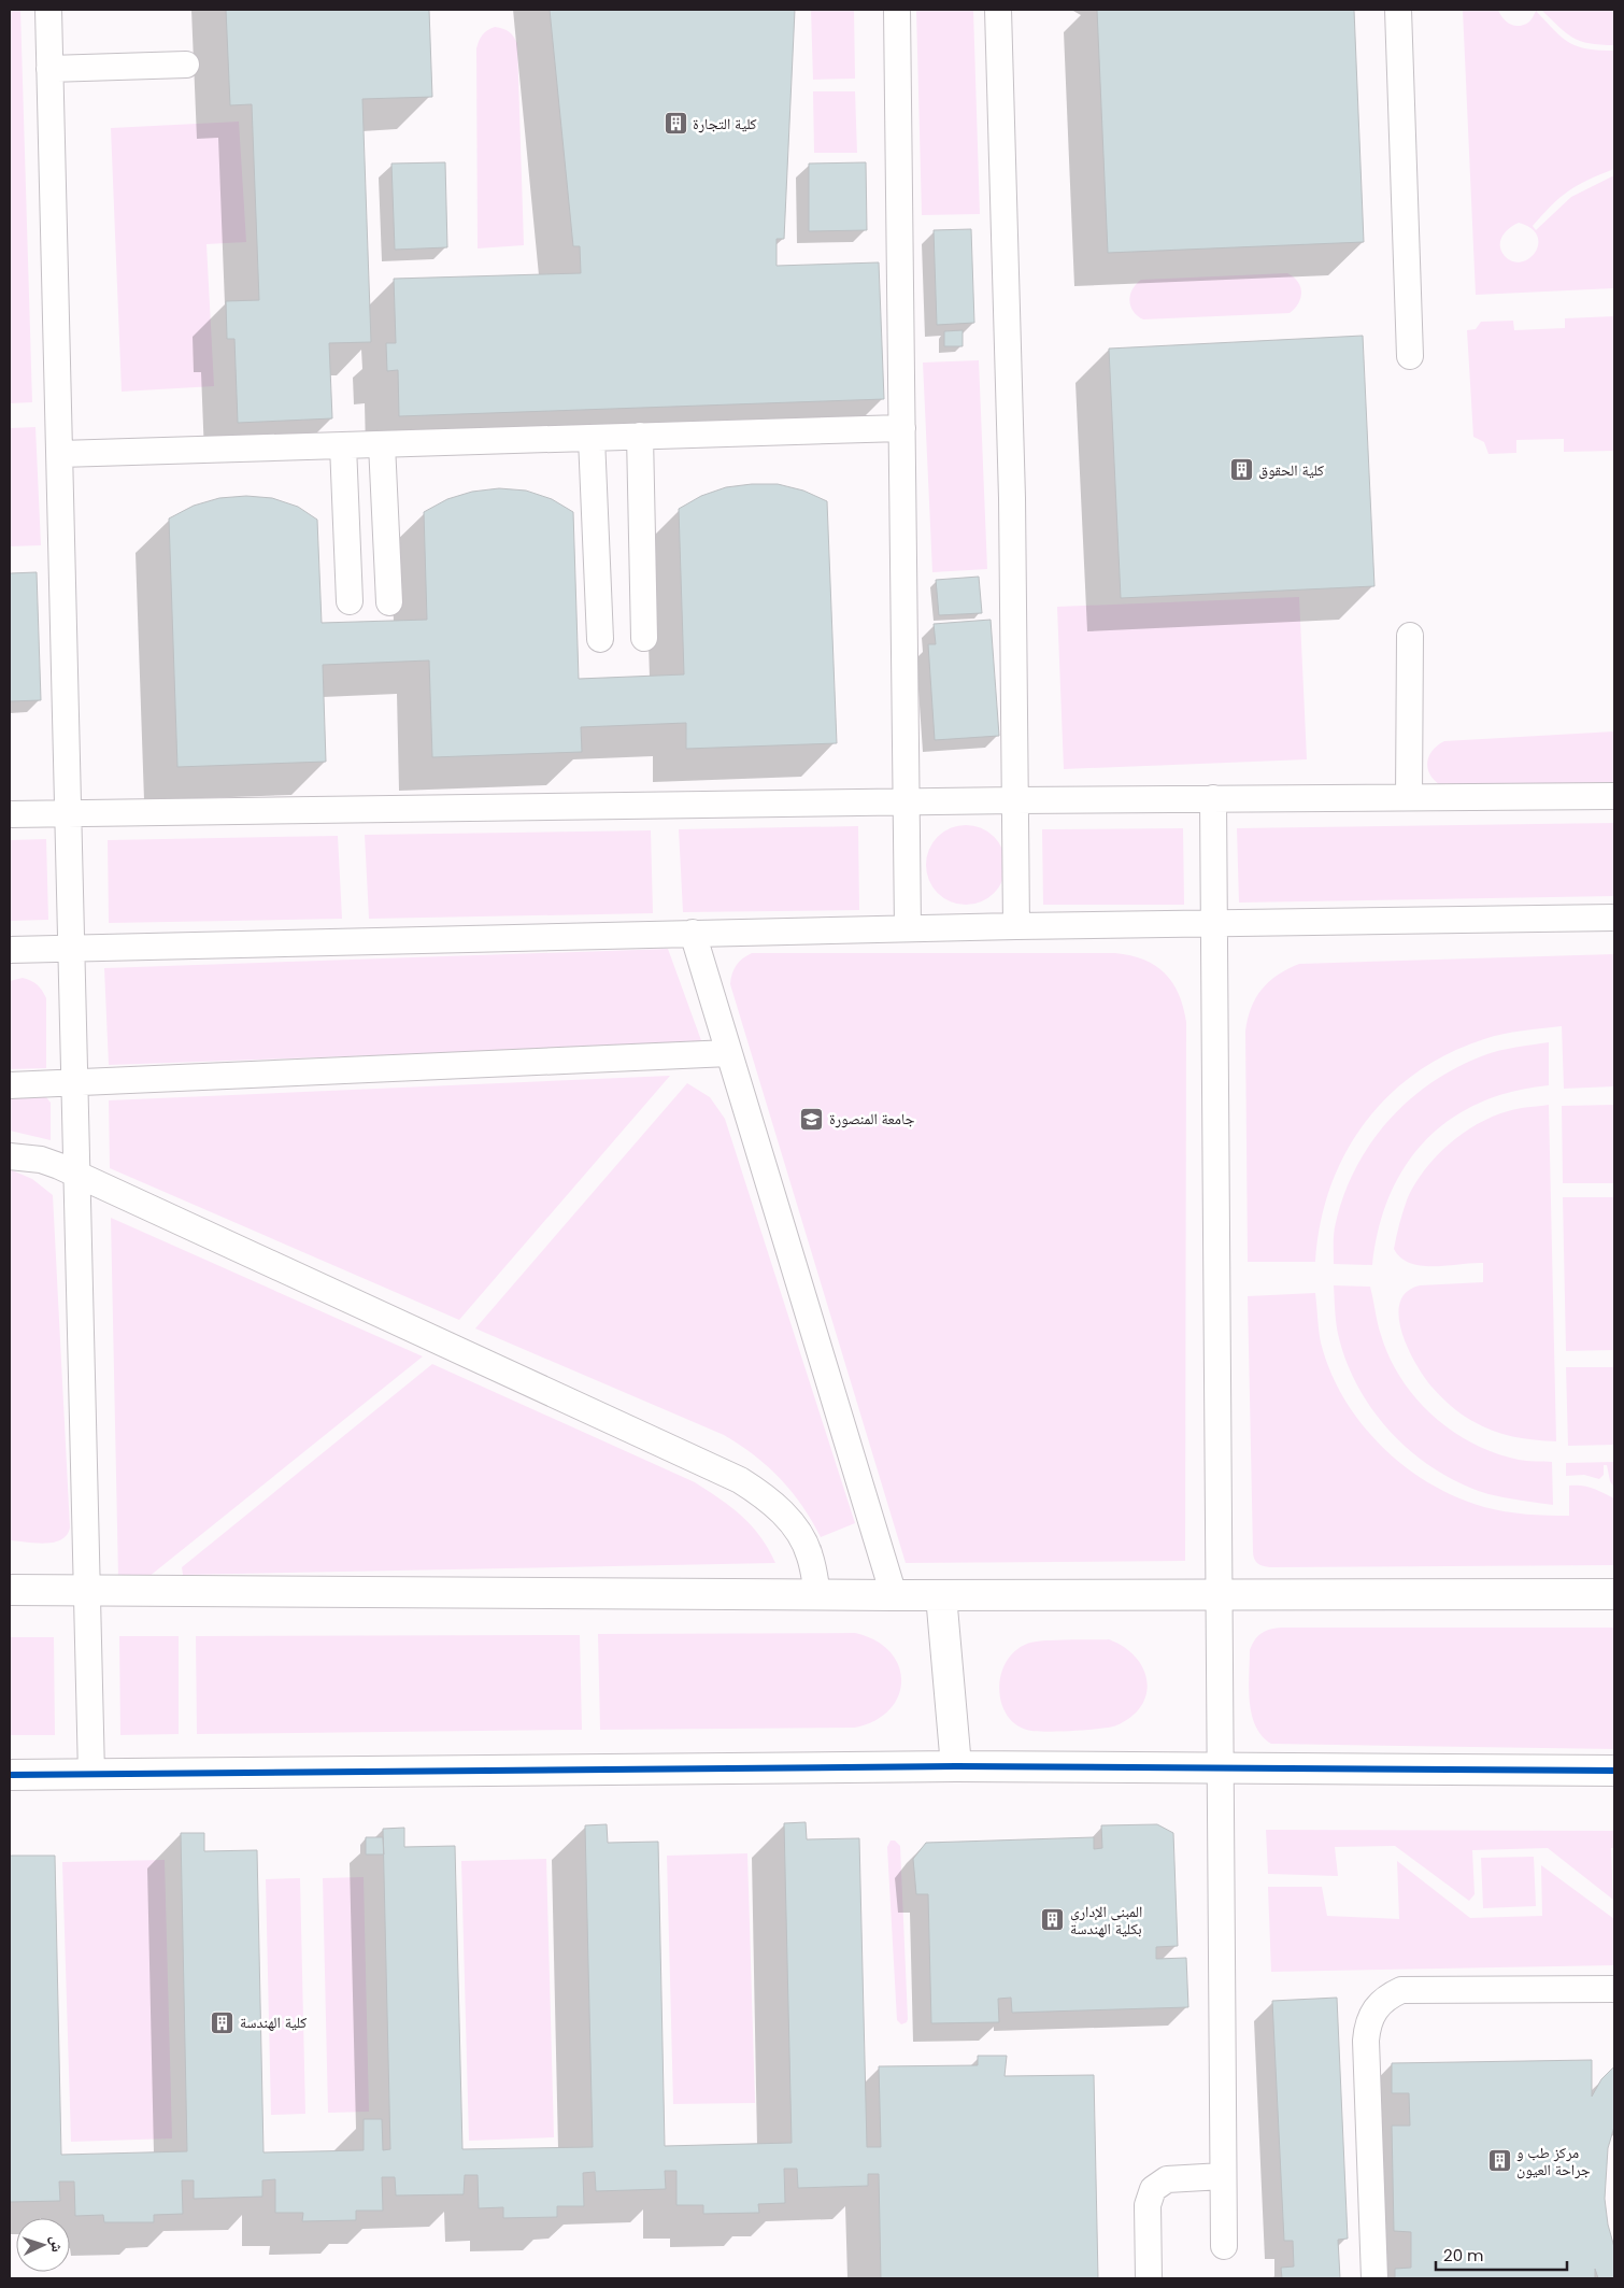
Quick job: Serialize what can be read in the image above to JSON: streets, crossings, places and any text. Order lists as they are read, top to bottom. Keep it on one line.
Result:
{"places":{"building":["كلية التجارة","كلية الحقوق","المبنى الإداري بكلية الهندسة","كلية الهندسة","مركز طب و جراحة العيون"],"school or university":["جامعة المنصورة"]},"scale_bar":"20 m","north":"right"}
